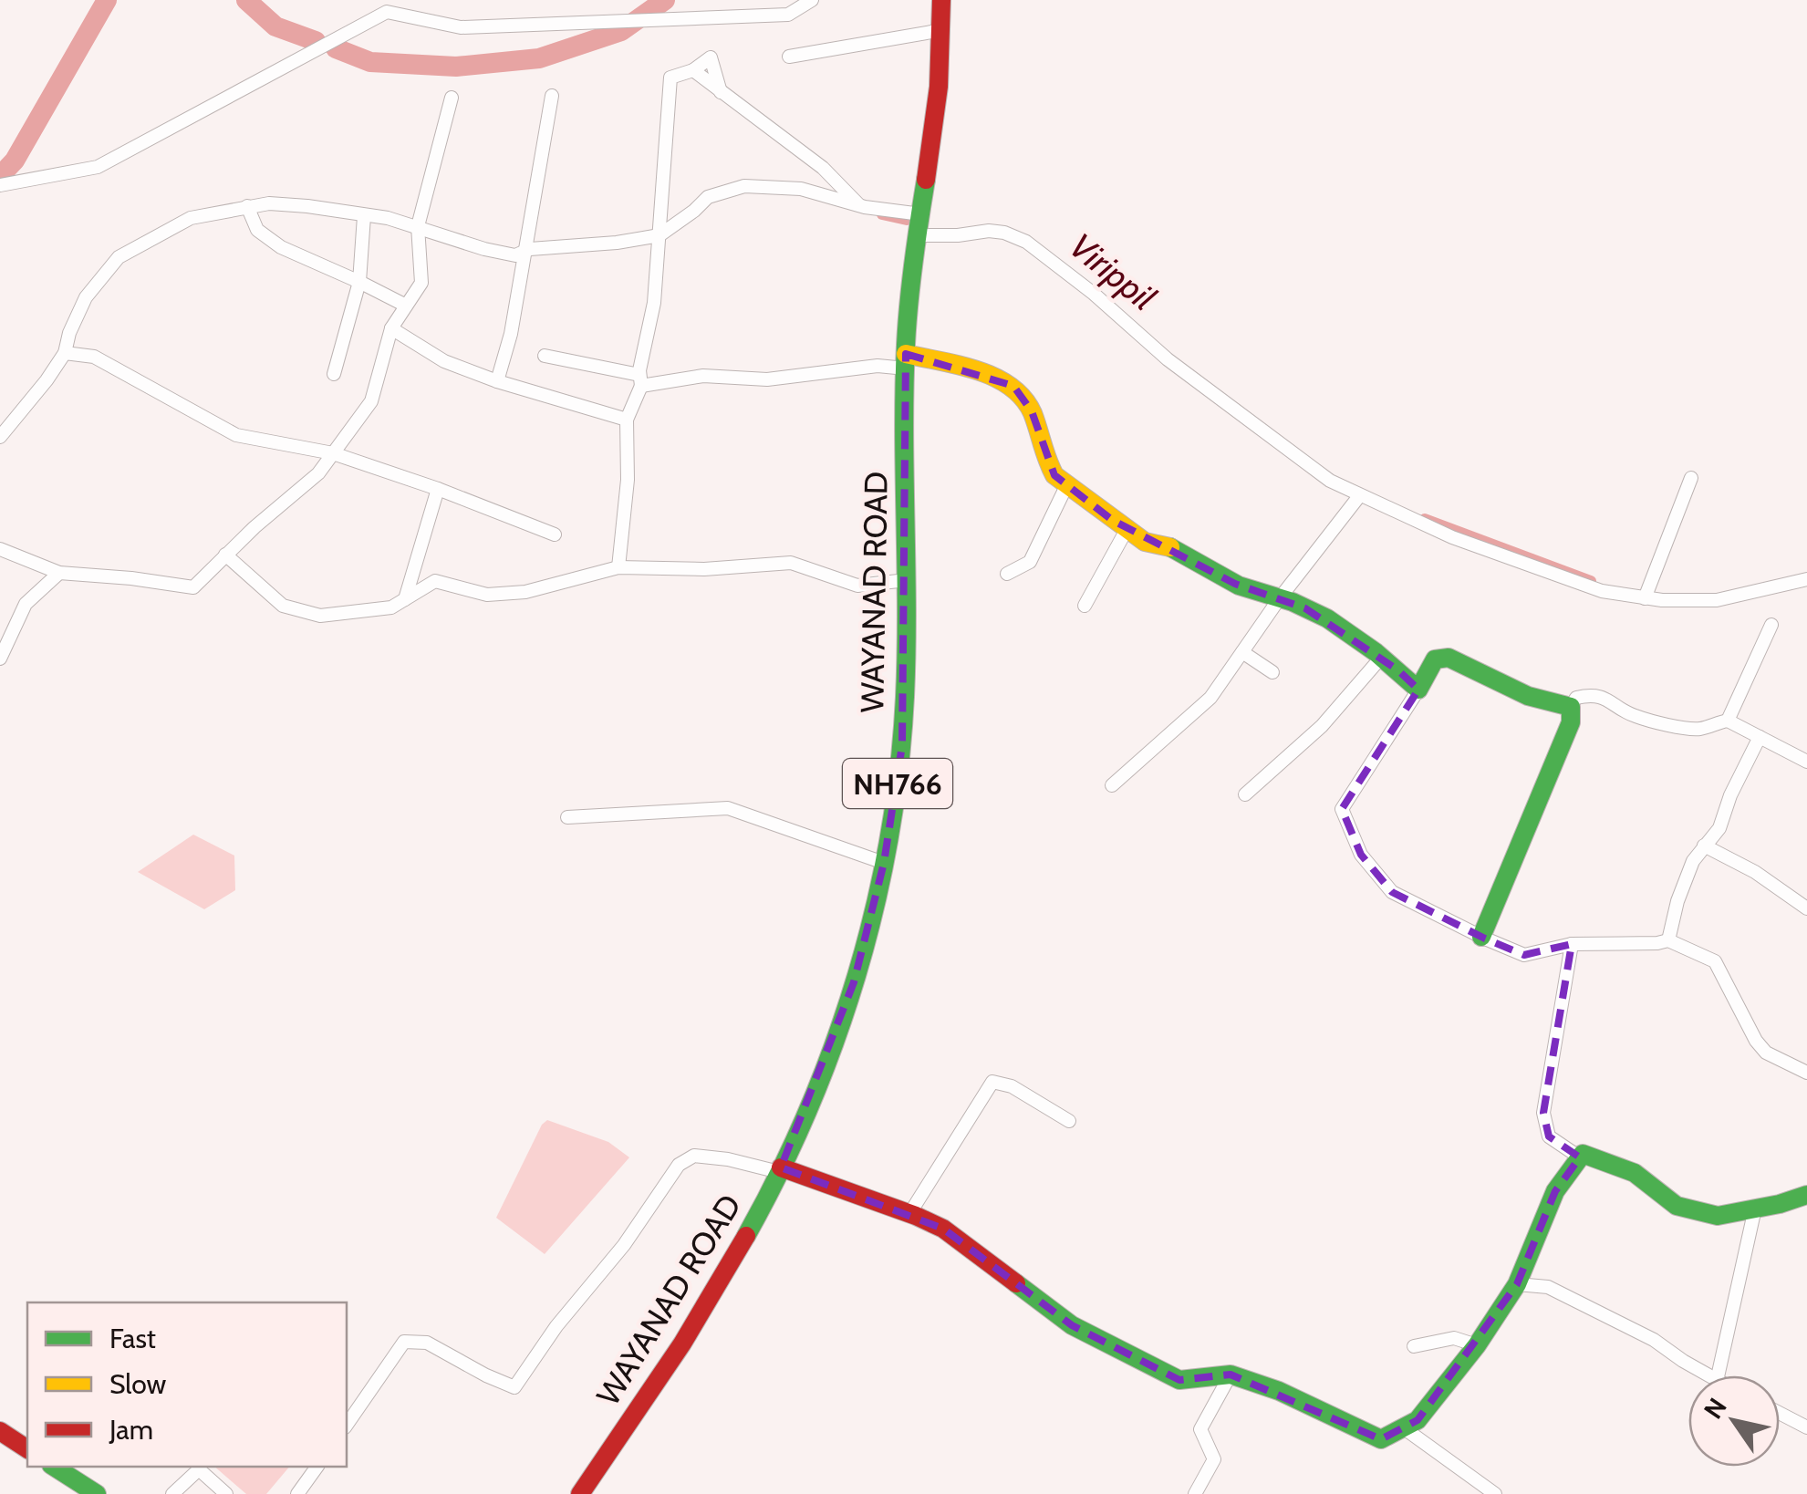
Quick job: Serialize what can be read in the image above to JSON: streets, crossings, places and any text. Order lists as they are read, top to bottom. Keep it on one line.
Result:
{"streets":{"main road":["WAYANAD ROAD","NH766"]},"water":["Virippil"],"legend":["Fast","Slow","Jam"],"north":"top left"}
